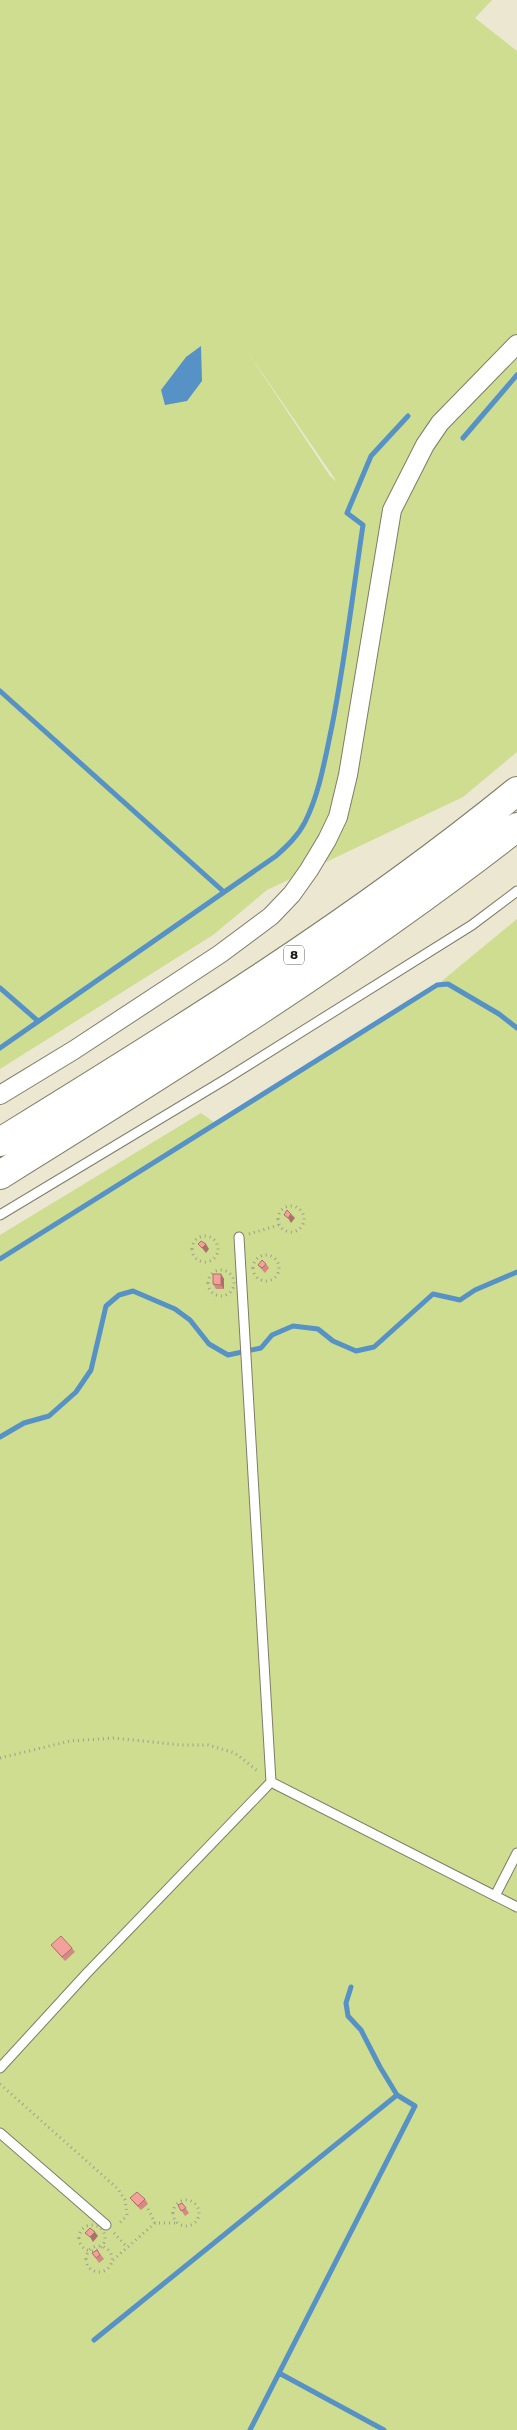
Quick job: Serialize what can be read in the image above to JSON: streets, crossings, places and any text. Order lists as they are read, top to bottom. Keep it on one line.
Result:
{"streets":{"highway":["8"]}}
